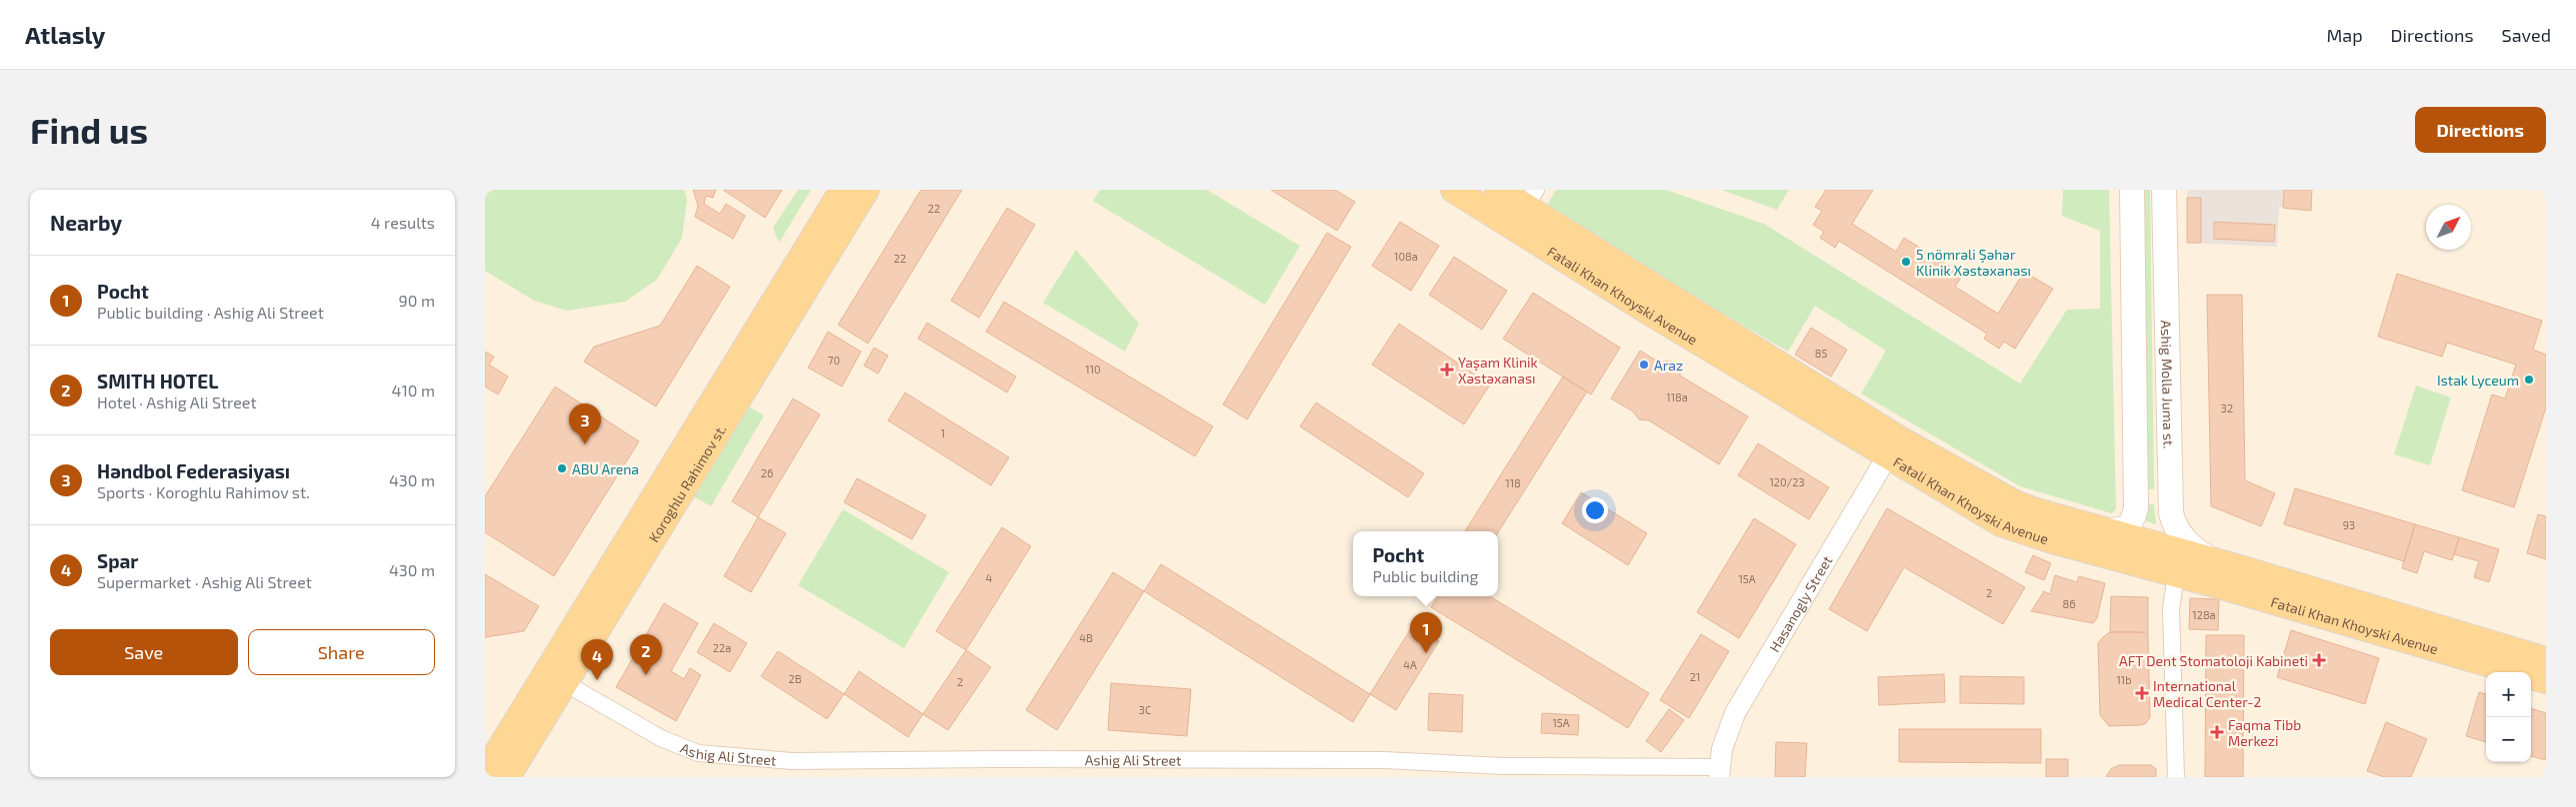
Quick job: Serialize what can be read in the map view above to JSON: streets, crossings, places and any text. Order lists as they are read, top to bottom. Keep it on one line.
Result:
{"streets":{"main road":["Fatali Khan Khoyski Avenue","Ashig Molla Juma st.","Koroghlu Rahimov st."],"street":["Hasanogly Street","Ashig Ali Street"]},"crossings":[["Fatali Khan Khoyski Avenue","Ashig Molla Juma st."],["Fatali Khan Khoyski Avenue","Hasanogly Street"],["Koroghlu Rahimov st.","Ashig Ali Street"],["Hasanogly Street","Ashig Ali Street"]],"places":{"other":["5 nömrəli Şəhər Klinik Xəstəxanası","Araz","Istak Lyceum","ABU Arena"],"health":["Yaşam Klinik Xəstəxanası","AFT Dent Stomatoloji Kabineti","International Medical Center-2","Faqma Tibb Merkezi"]},"house_numbers":["22","108а","22","85","70","110","118a","32","1","26","120/23","118","93","4","15A","2","86","128a","4В","22a","4А","21","2В","11b","2","3C","15A"],"north":"top right","page":{"header":"Atlasly","nav":["Map","Directions","Saved"],"buttons":["Directions",["Save","Share"]],"title":"Find us","heading":["Nearby","4 results"],"list":[{"mark":"1","name":"Pocht","note":"Public building · Ashig Ali Street","value":"90 m"},{"mark":"2","name":"SMITH HOTEL","note":"Hotel · Ashig Ali Street","value":"410 m"},{"mark":"3","name":"Həndbol Federasiyası","note":"Sports · Koroghlu Rahimov st.","value":"430 m"},{"mark":"4","name":"Spar","note":"Supermarket · Ashig Ali Street","value":"430 m"}],"pins":["3","1","2","4"],"popup":["Pocht","Public building"],"map_buttons":["+","−"]}}
